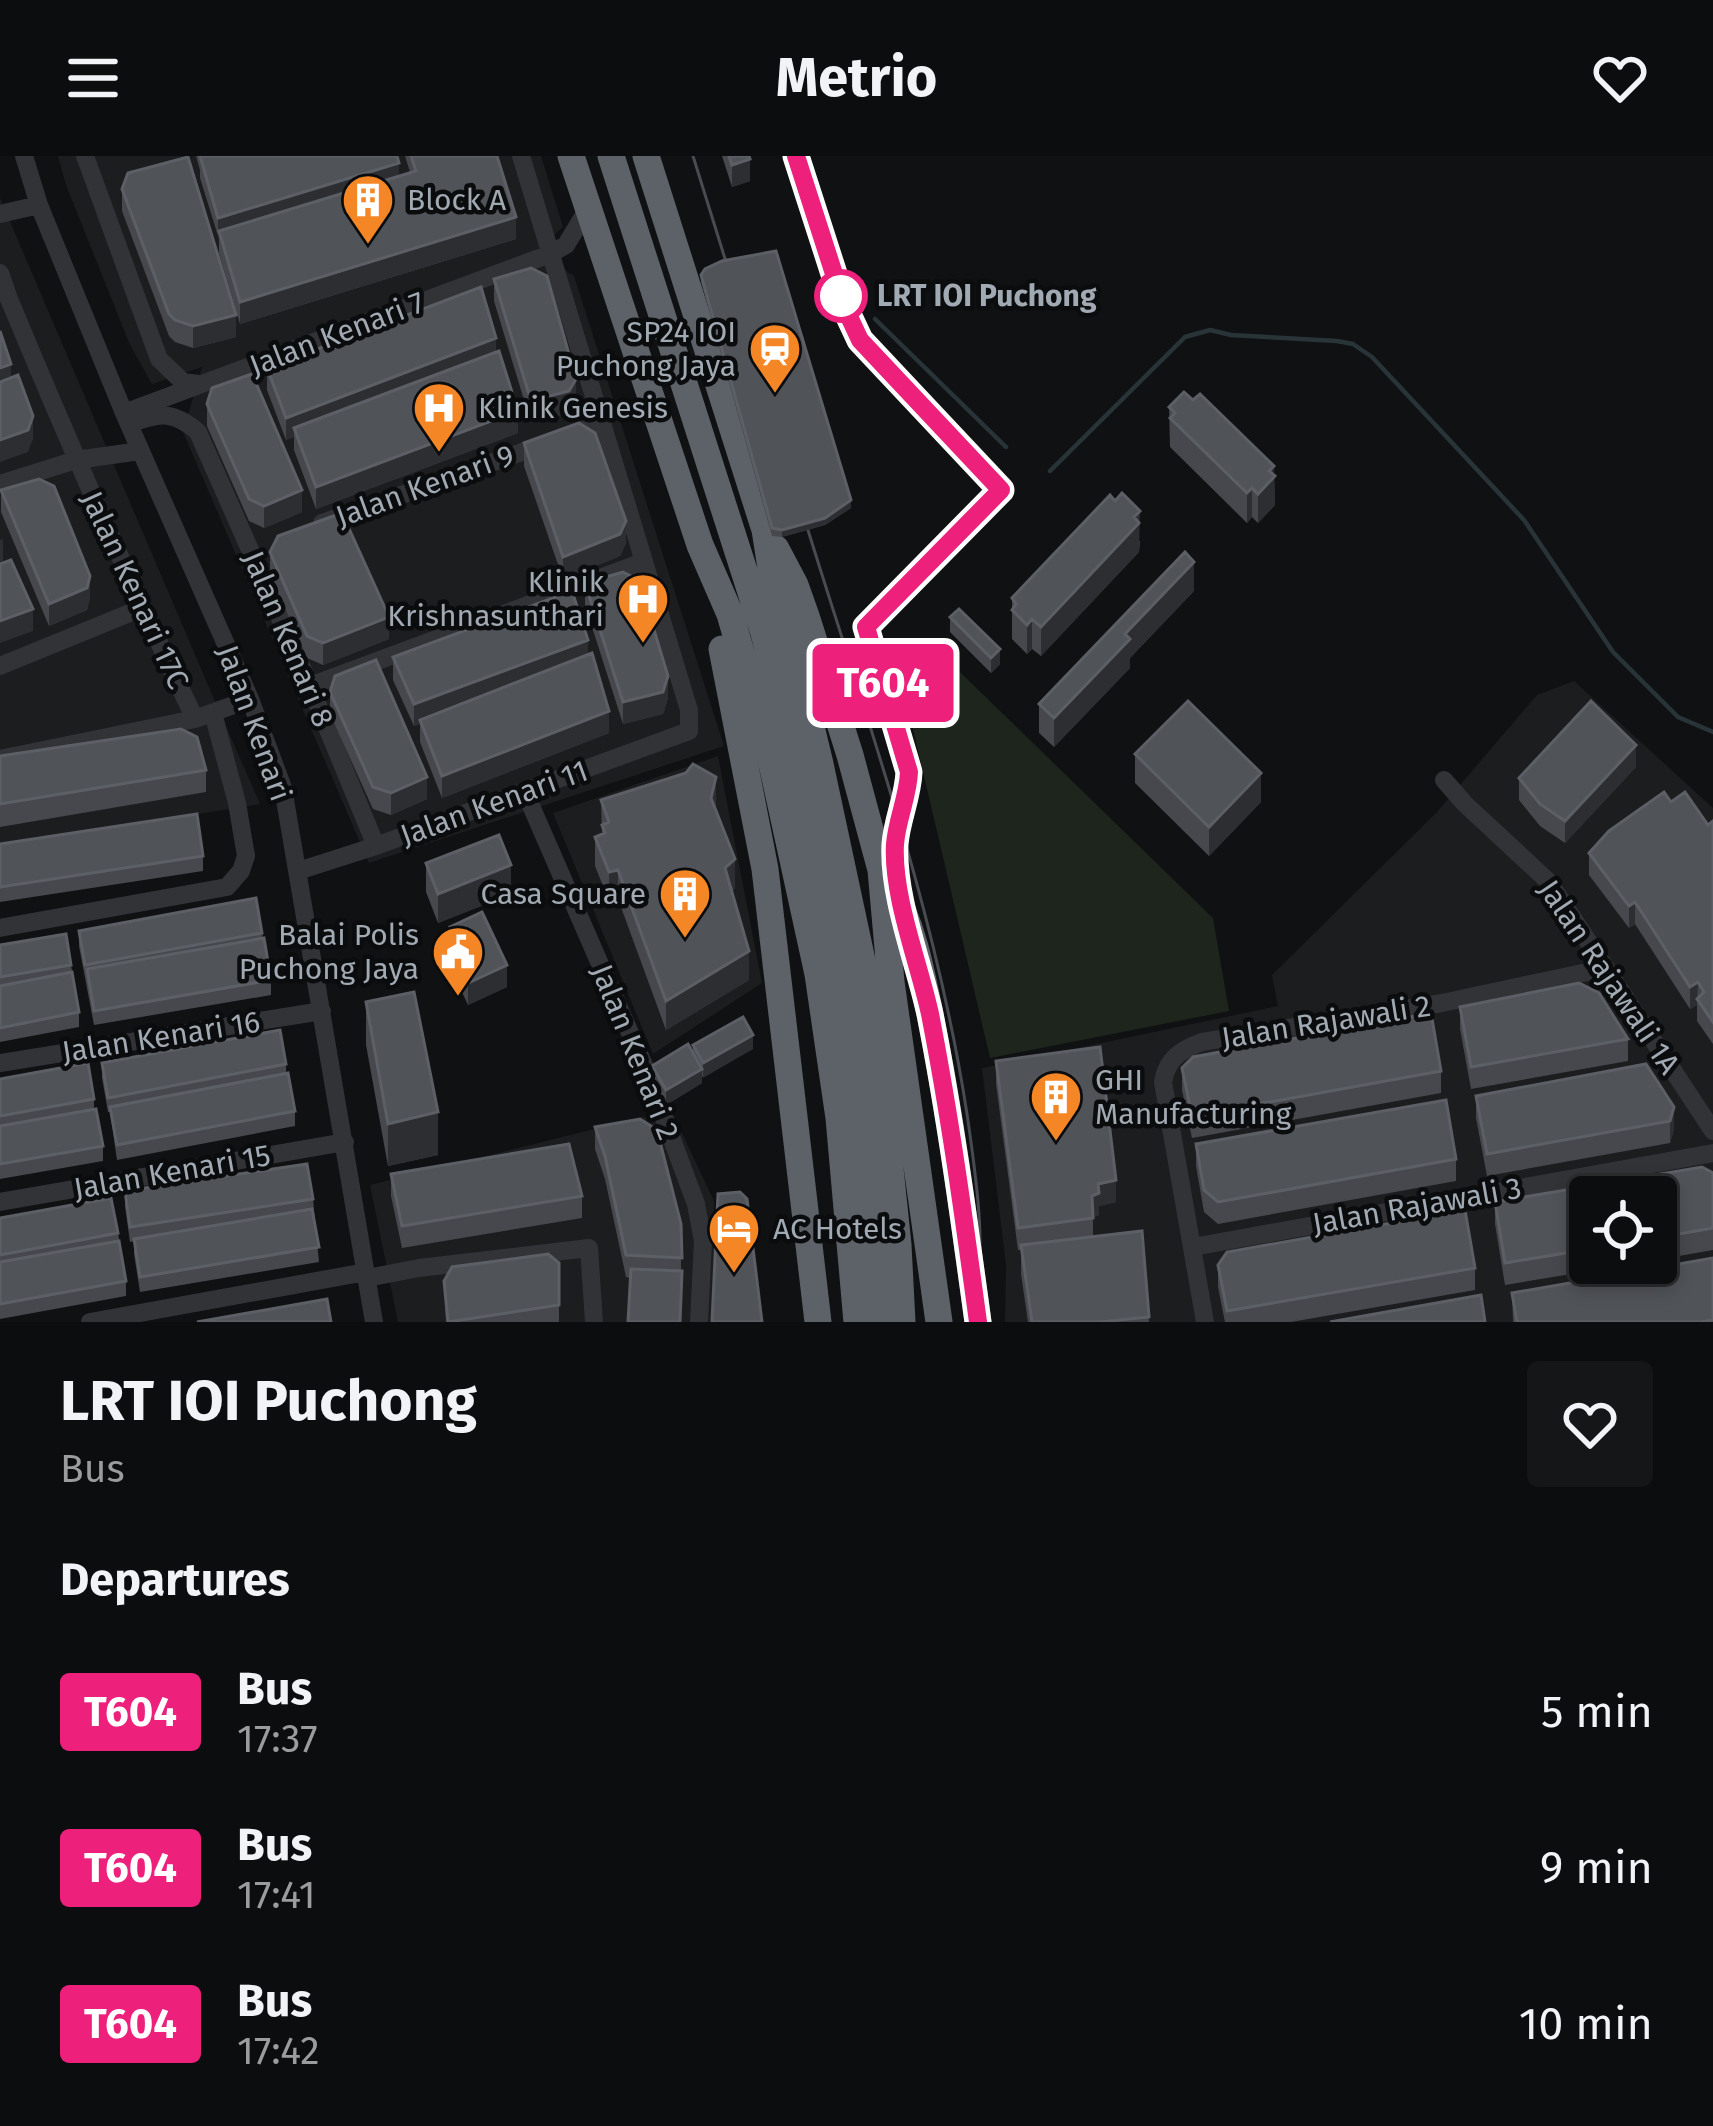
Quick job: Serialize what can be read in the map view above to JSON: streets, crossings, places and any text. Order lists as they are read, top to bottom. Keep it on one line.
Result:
{"streets":{"street":["Jalan Kenari 7","Jalan Kenari 9","Jalan Kenari 17C","Jalan Kenari 8","Jalan Kenari","Jalan Kenari 11","Jalan Rajawali 1A","Jalan Rajawali 2","Jalan Kenari 16","Jalan Kenari 2","Jalan Kenari 15","Jalan Rajawali 3"]},"crossings":[["Jalan Kenari 7","Jalan Kenari"],["Jalan Kenari 8","Jalan Kenari 11"],["Jalan Kenari","Jalan Kenari 11"],["Jalan Kenari","Jalan Kenari 16"],["Jalan Kenari","Jalan Kenari 15"],["Jalan Kenari 11","Jalan Kenari 2"],["Jalan Rajawali 1A","Jalan Rajawali 2"],["Jalan Rajawali 2","Jalan Rajawali 3"]],"places":{"building":["Block A","Casa Square","GHI Manufacturing"],"other":["LRT IOI Puchong"],"station":["SP24 IOI Puchong Jaya"],"hospital":["Klinik Genesis","Klinik Krishnasunthari"],"public building":["Balai Polis Puchong Jaya"],"hotel":["AC Hotels"]},"lines":["bus line T604"],"page":{"header":"Metrio","on_map":"T604","heading":[["LRT IOI Puchong","Bus"],"Departures"],"list":[{"mark":"T604","name":"Bus","note":"17:37","value":"5 min"},{"mark":"T604","name":"Bus","note":"17:41","value":"9 min"},{"mark":"T604","name":"Bus","note":"17:42","value":"10 min"}]}}
